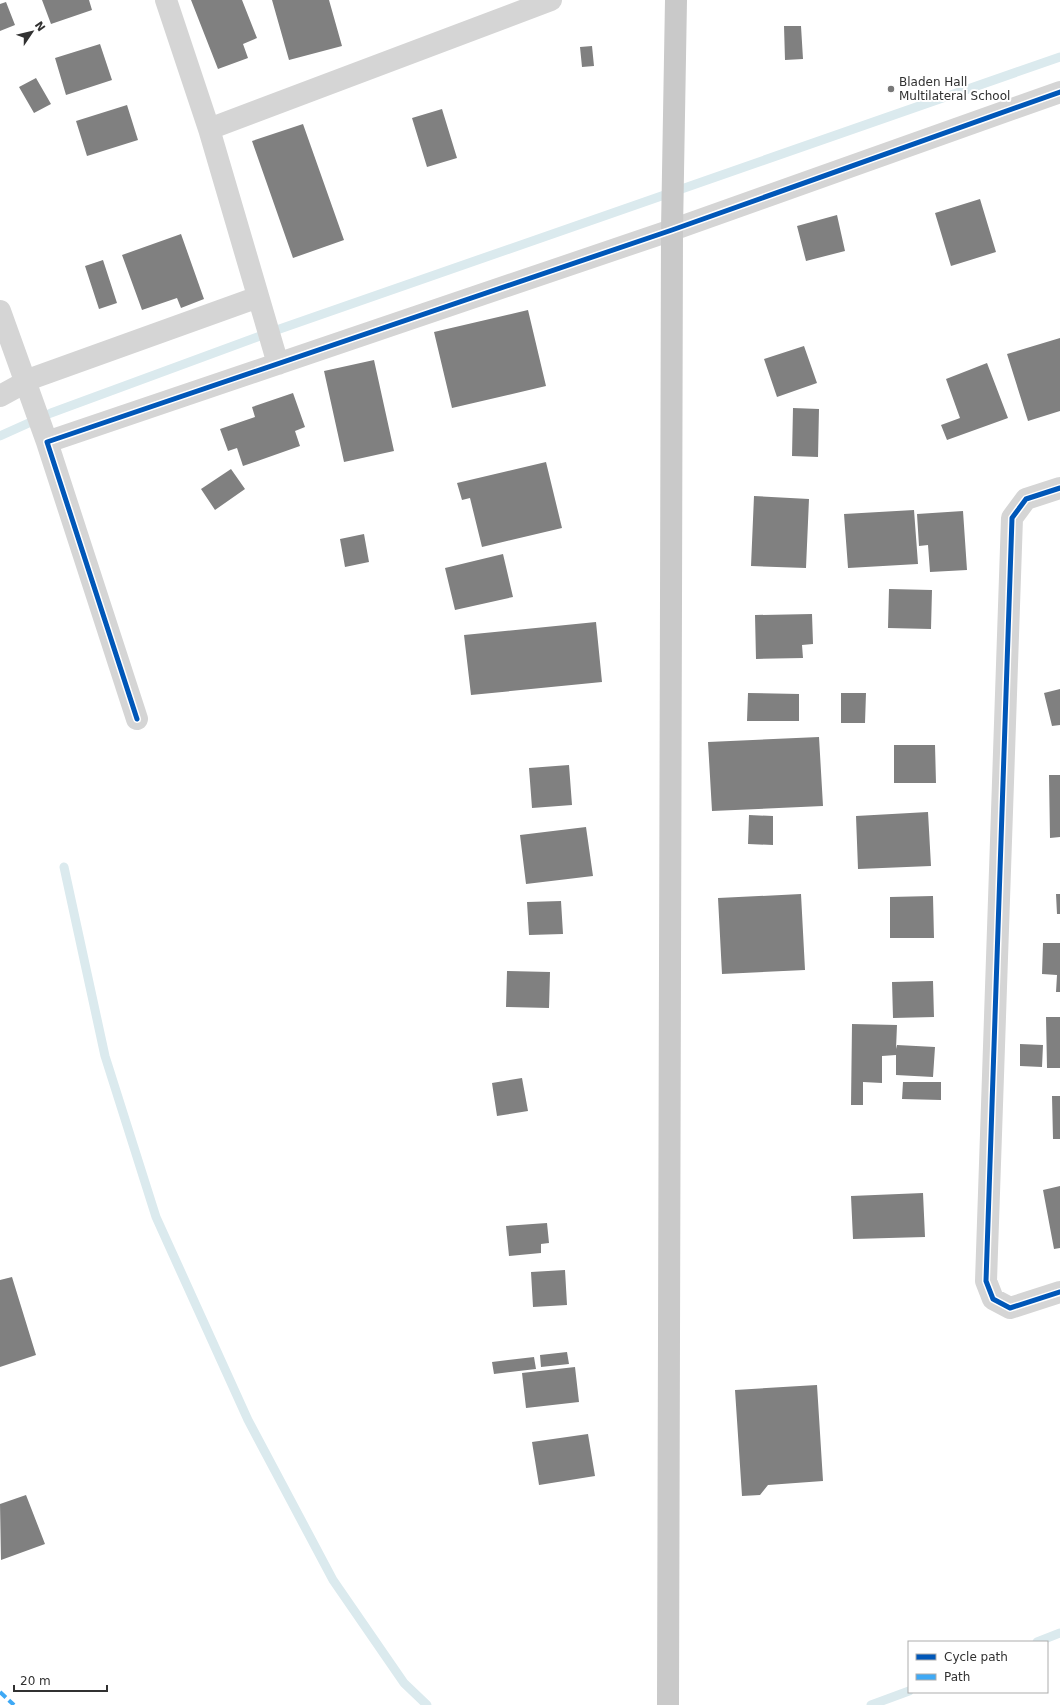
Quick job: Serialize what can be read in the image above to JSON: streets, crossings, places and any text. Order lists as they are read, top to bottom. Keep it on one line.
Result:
{"places":["Bladen Hall Multilateral School"],"legend":["Cycle path","Path"],"scale_bar":"20 m","north":"top right"}
